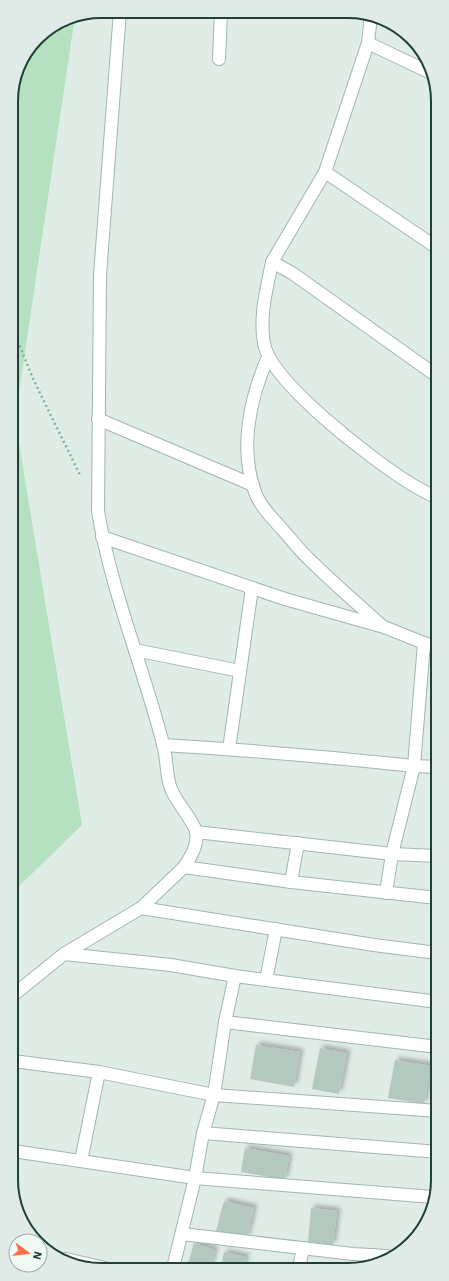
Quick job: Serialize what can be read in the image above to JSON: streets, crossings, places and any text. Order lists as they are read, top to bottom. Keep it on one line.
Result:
{"north":"right"}
